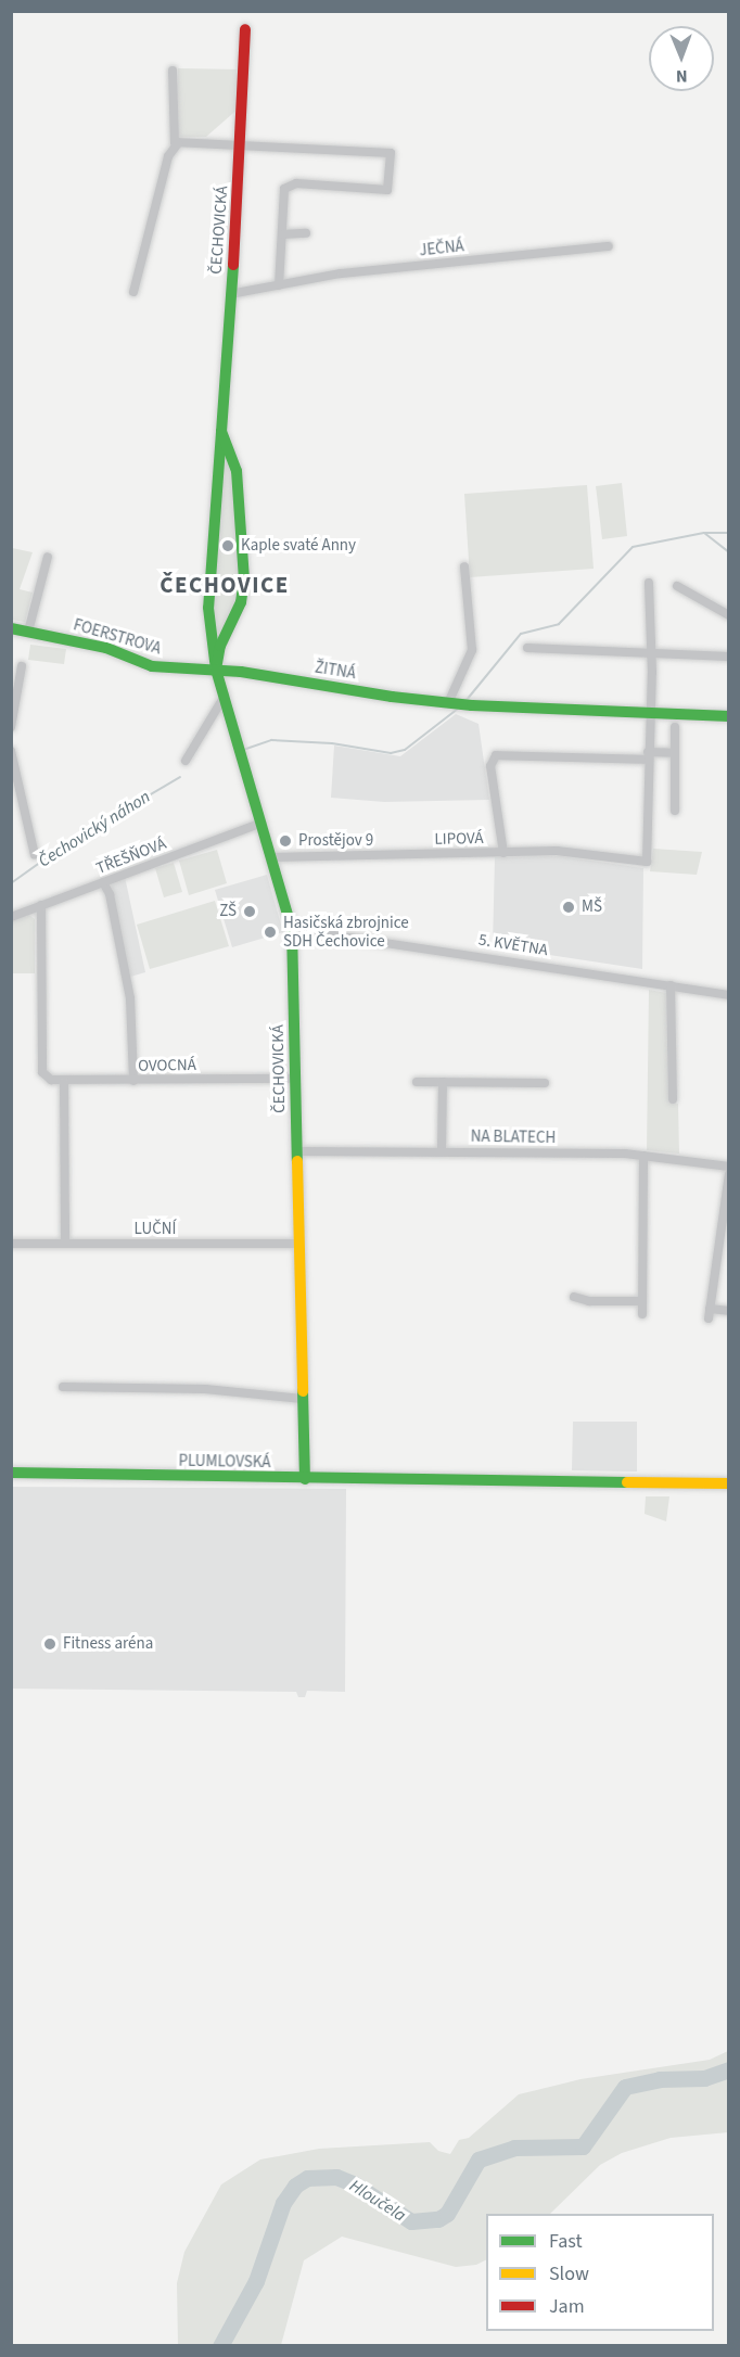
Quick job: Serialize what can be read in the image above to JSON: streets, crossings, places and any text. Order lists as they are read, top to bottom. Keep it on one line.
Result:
{"streets":{"street":["ČECHOVICKÁ","JEČNÁ","FOERSTROVA","ŽITNÁ","LIPOVÁ","TŘEŠŇOVÁ","5. KVĚTNA","OVOCNÁ","NA BLATECH","LUČNÍ","PLUMLOVSKÁ"]},"crossings":[["ČECHOVICKÁ","JEČNÁ"],["ČECHOVICKÁ","FOERSTROVA"],["ČECHOVICKÁ","ŽITNÁ"],["ČECHOVICKÁ","LIPOVÁ"],["ČECHOVICKÁ","TŘEŠŇOVÁ"],["ČECHOVICKÁ","5. KVĚTNA"],["ČECHOVICKÁ","OVOCNÁ"],["ČECHOVICKÁ","NA BLATECH"],["ČECHOVICKÁ","LUČNÍ"],["ČECHOVICKÁ","PLUMLOVSKÁ"],["FOERSTROVA","ŽITNÁ"],["TŘEŠŇOVÁ","OVOCNÁ"]],"districts":["ČECHOVICE"],"water":["Čechovický náhon","Hloučela"],"places":["Kaple svaté Anny","Prostějov 9","MŠ","ZŠ","Hasičská zbrojnice SDH Čechovice","Fitness aréna"],"legend":["Fast","Slow","Jam"],"north":"bottom"}
